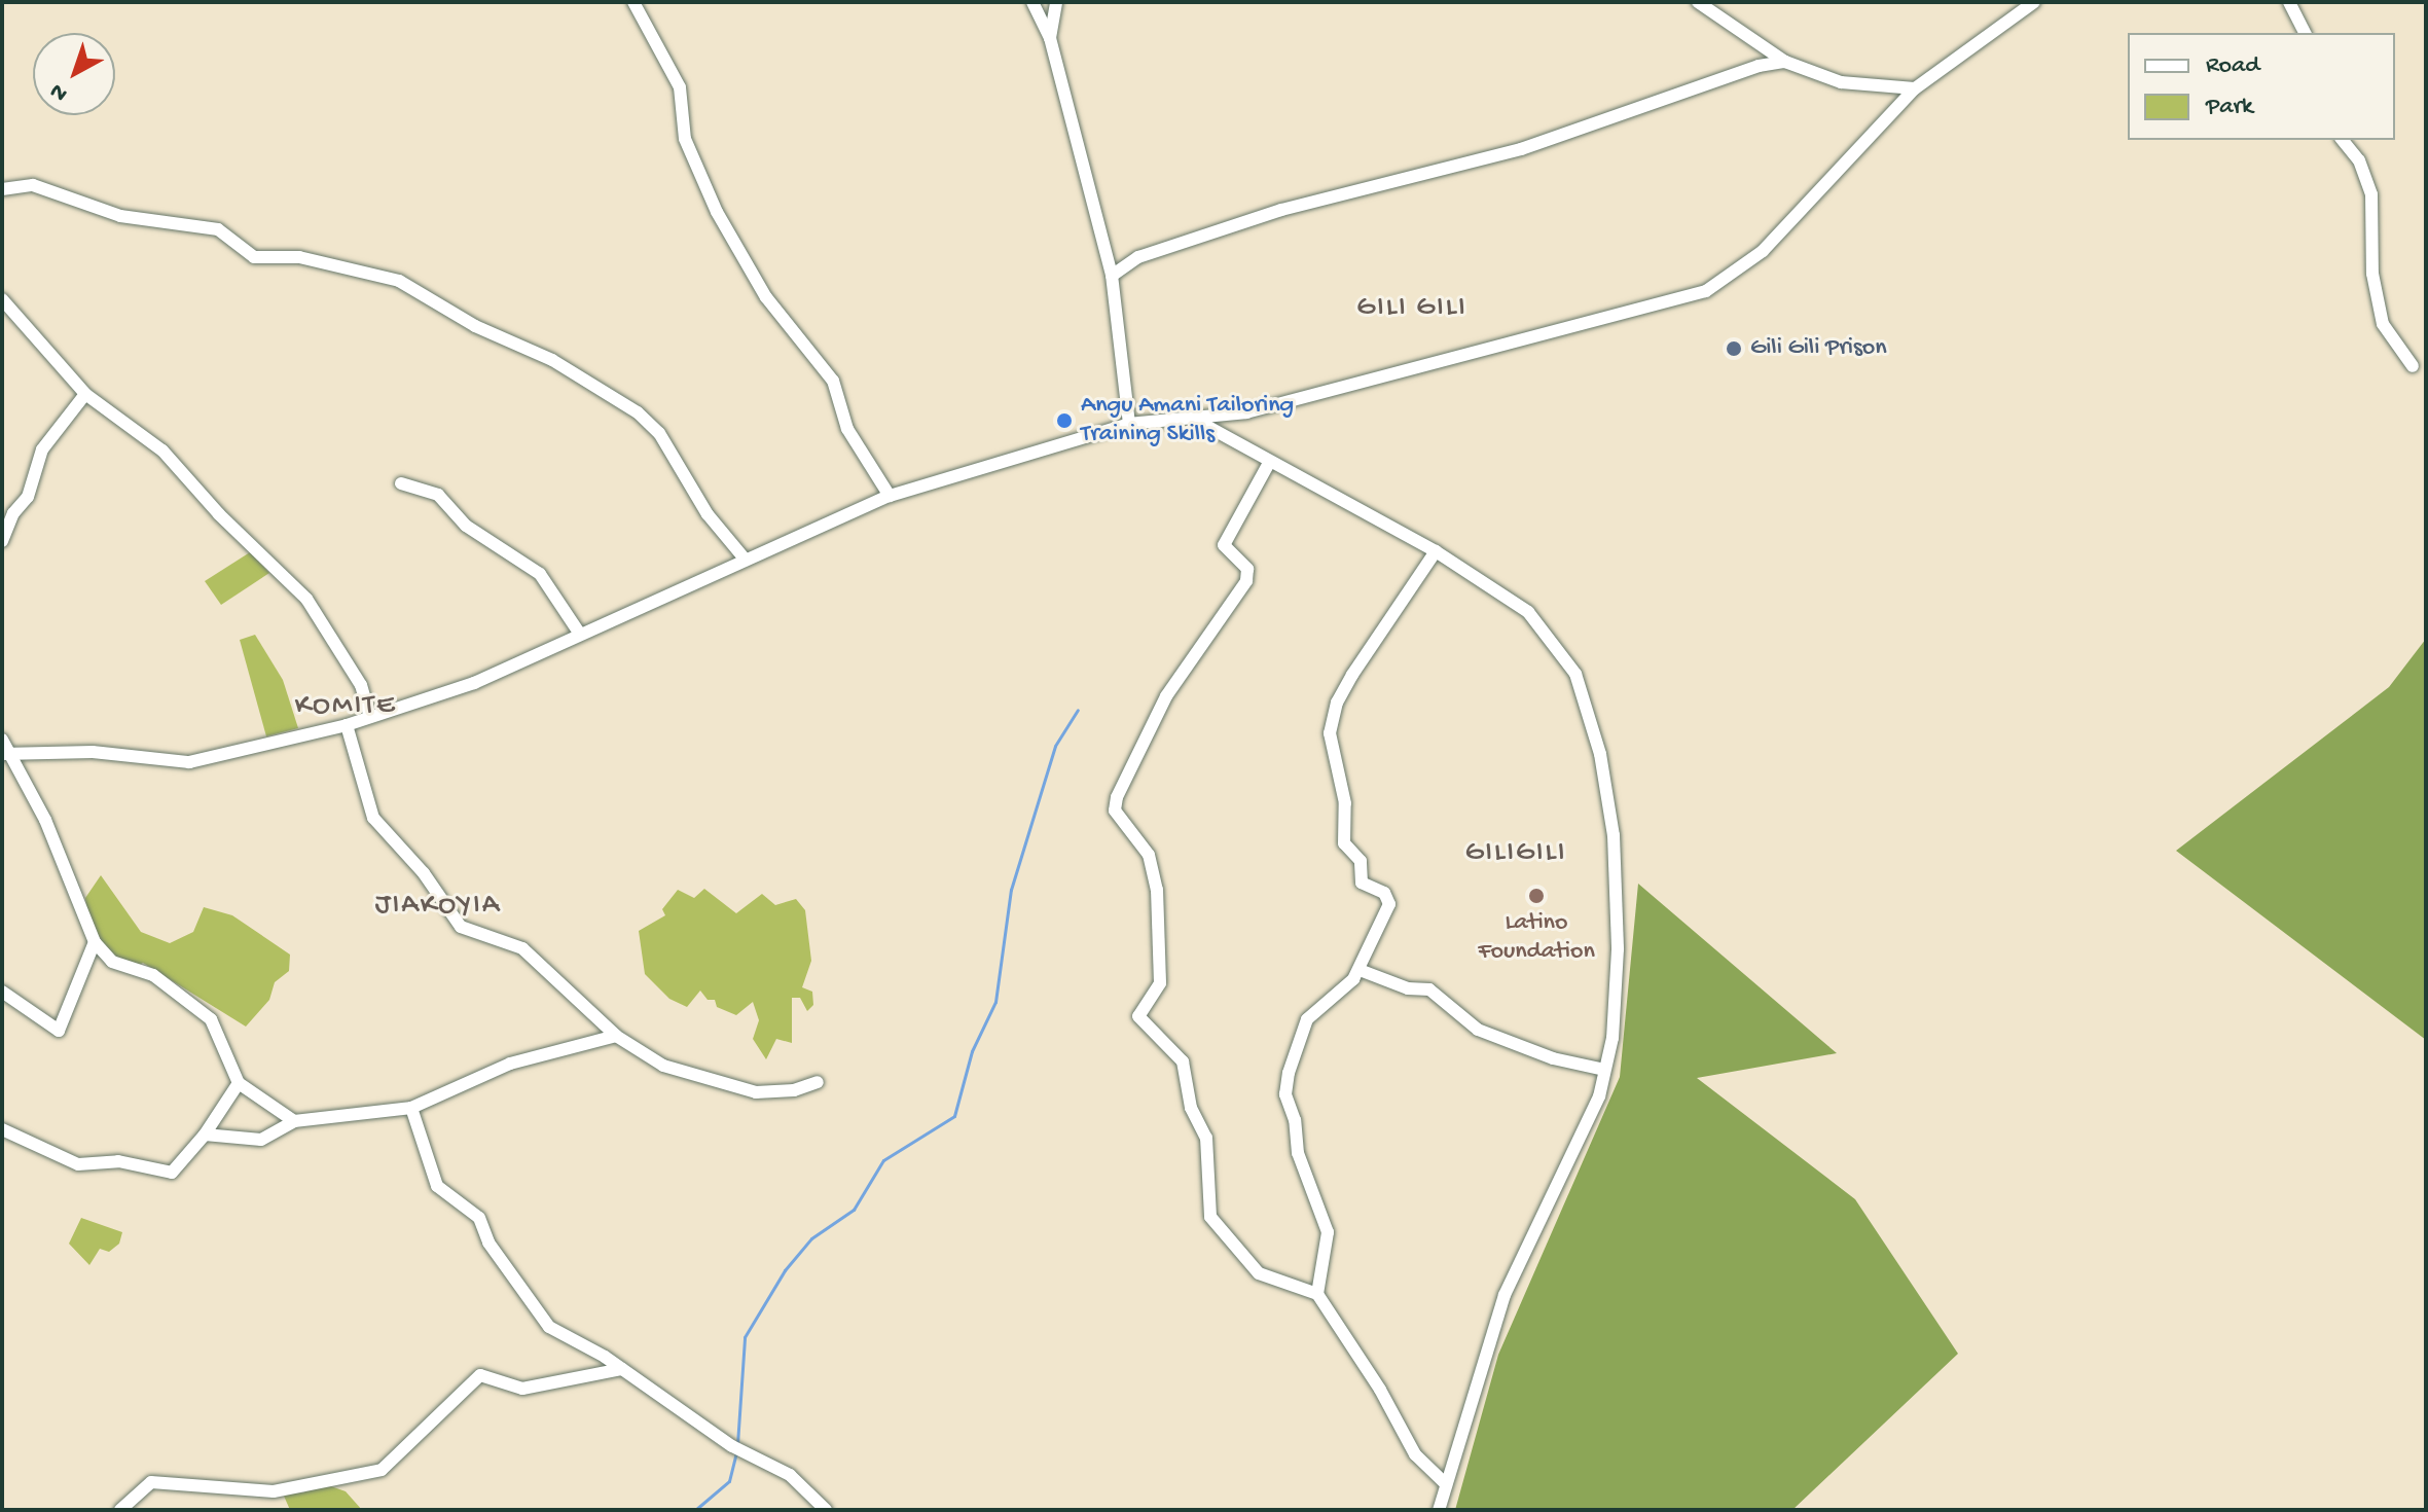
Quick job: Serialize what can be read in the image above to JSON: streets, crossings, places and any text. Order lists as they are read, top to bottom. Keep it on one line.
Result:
{"districts":["GILI GILI","KOMITE","GILIGILI","JIAKOYIA"],"places":["Gili Gili Prison","Angu Amani Tailoring Training Skills","Latino Foundation"],"legend":["Road","Park"],"north":"bottom left"}
